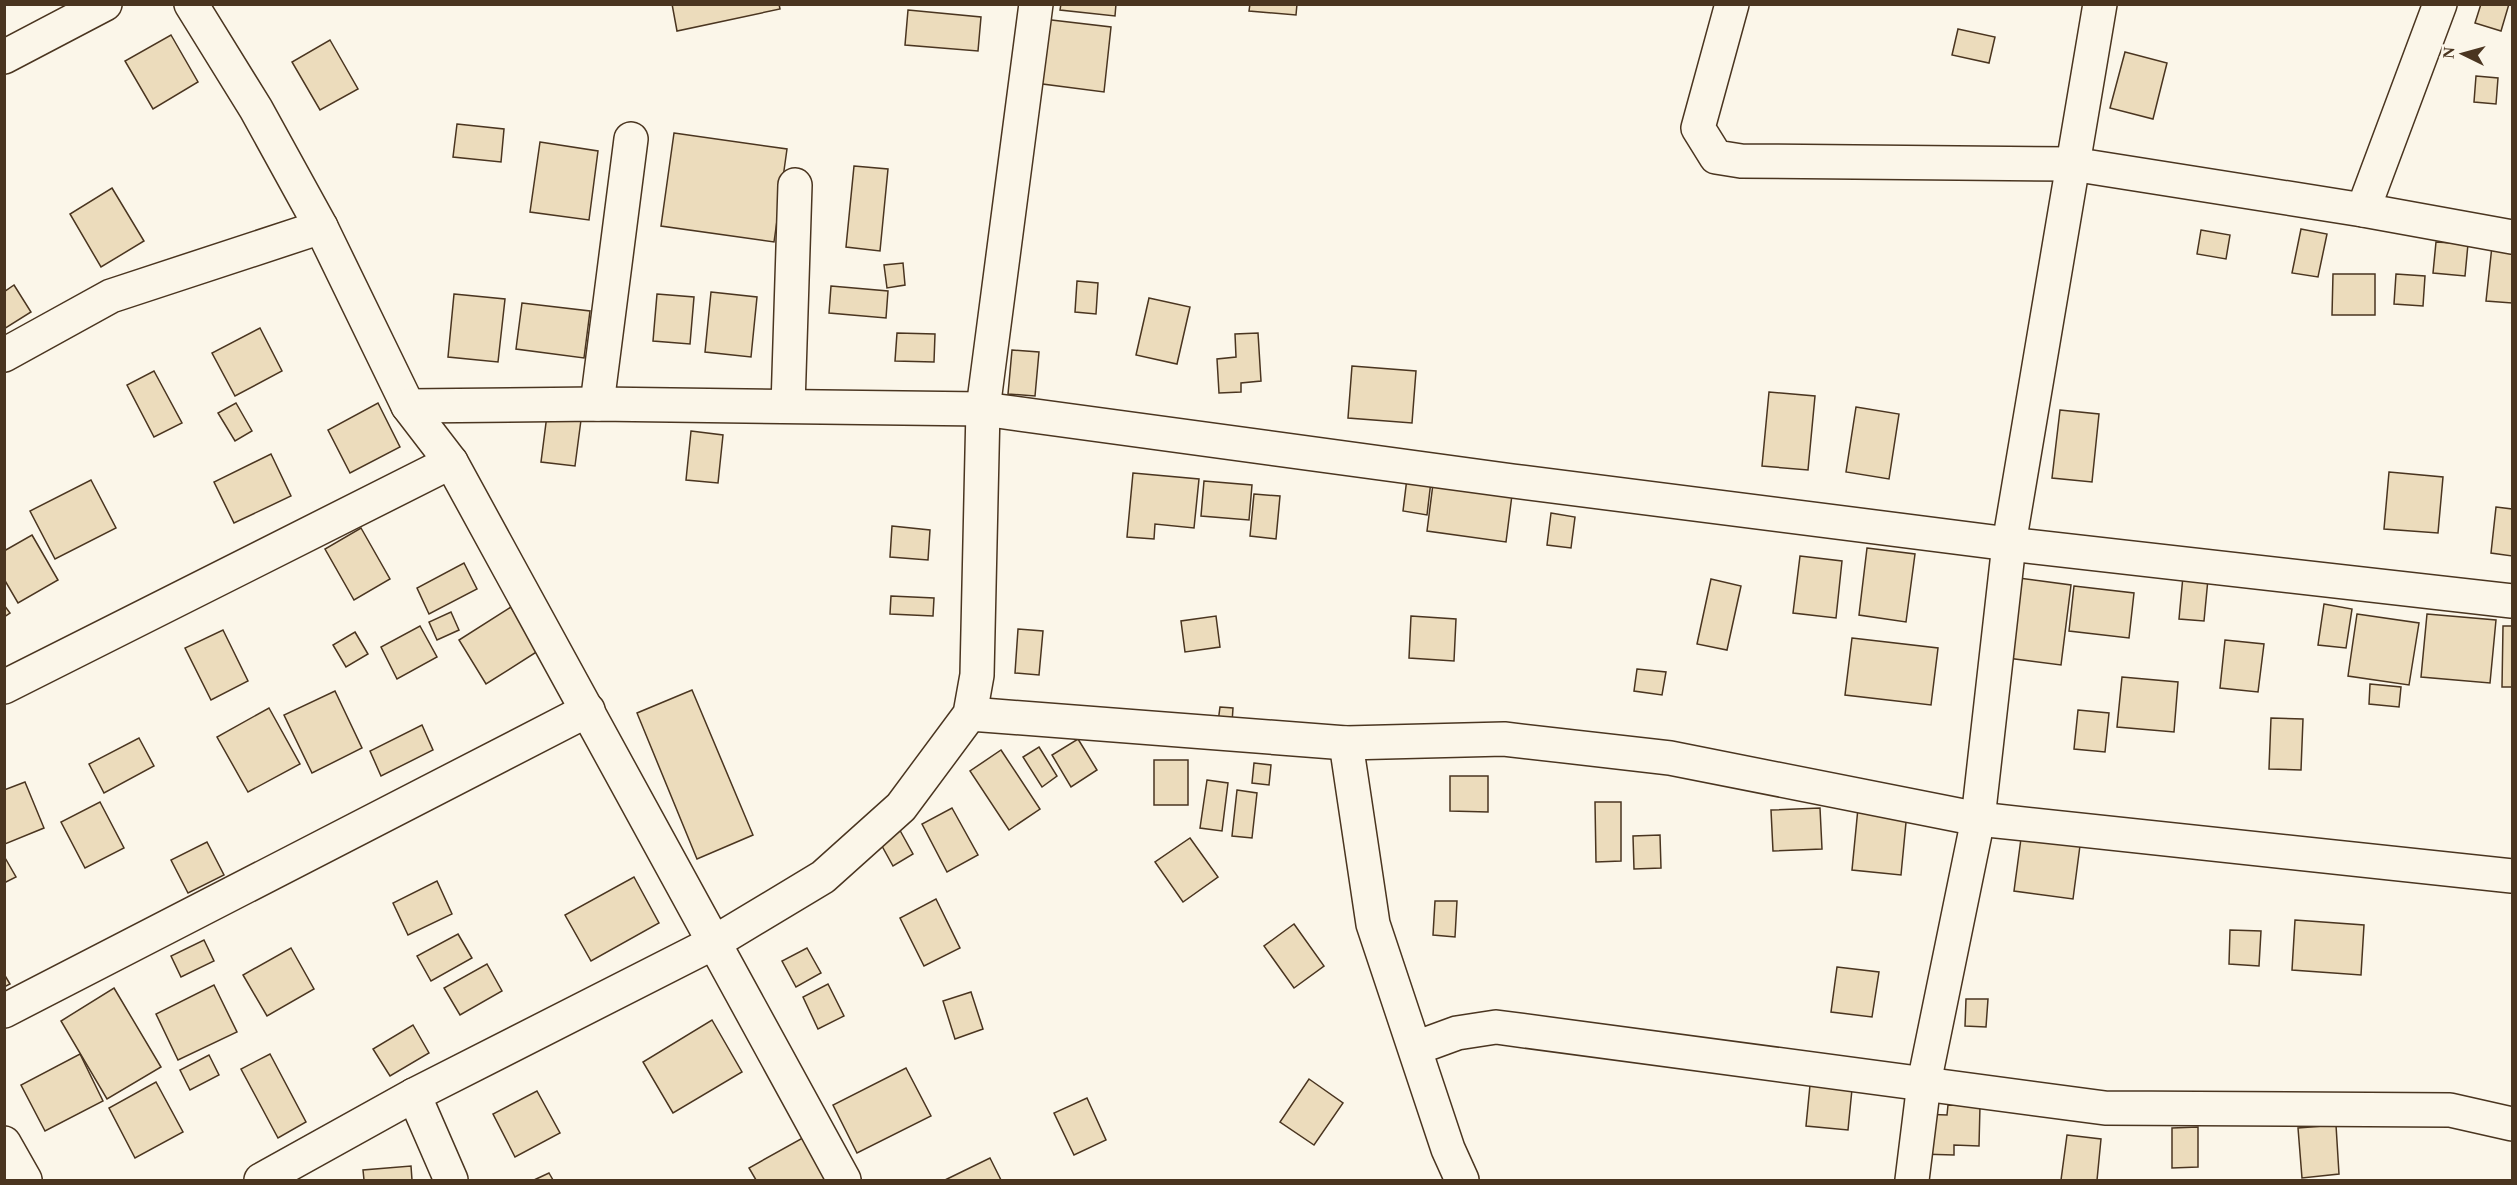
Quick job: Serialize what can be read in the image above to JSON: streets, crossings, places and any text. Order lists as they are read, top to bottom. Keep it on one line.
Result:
{"north":"left"}
